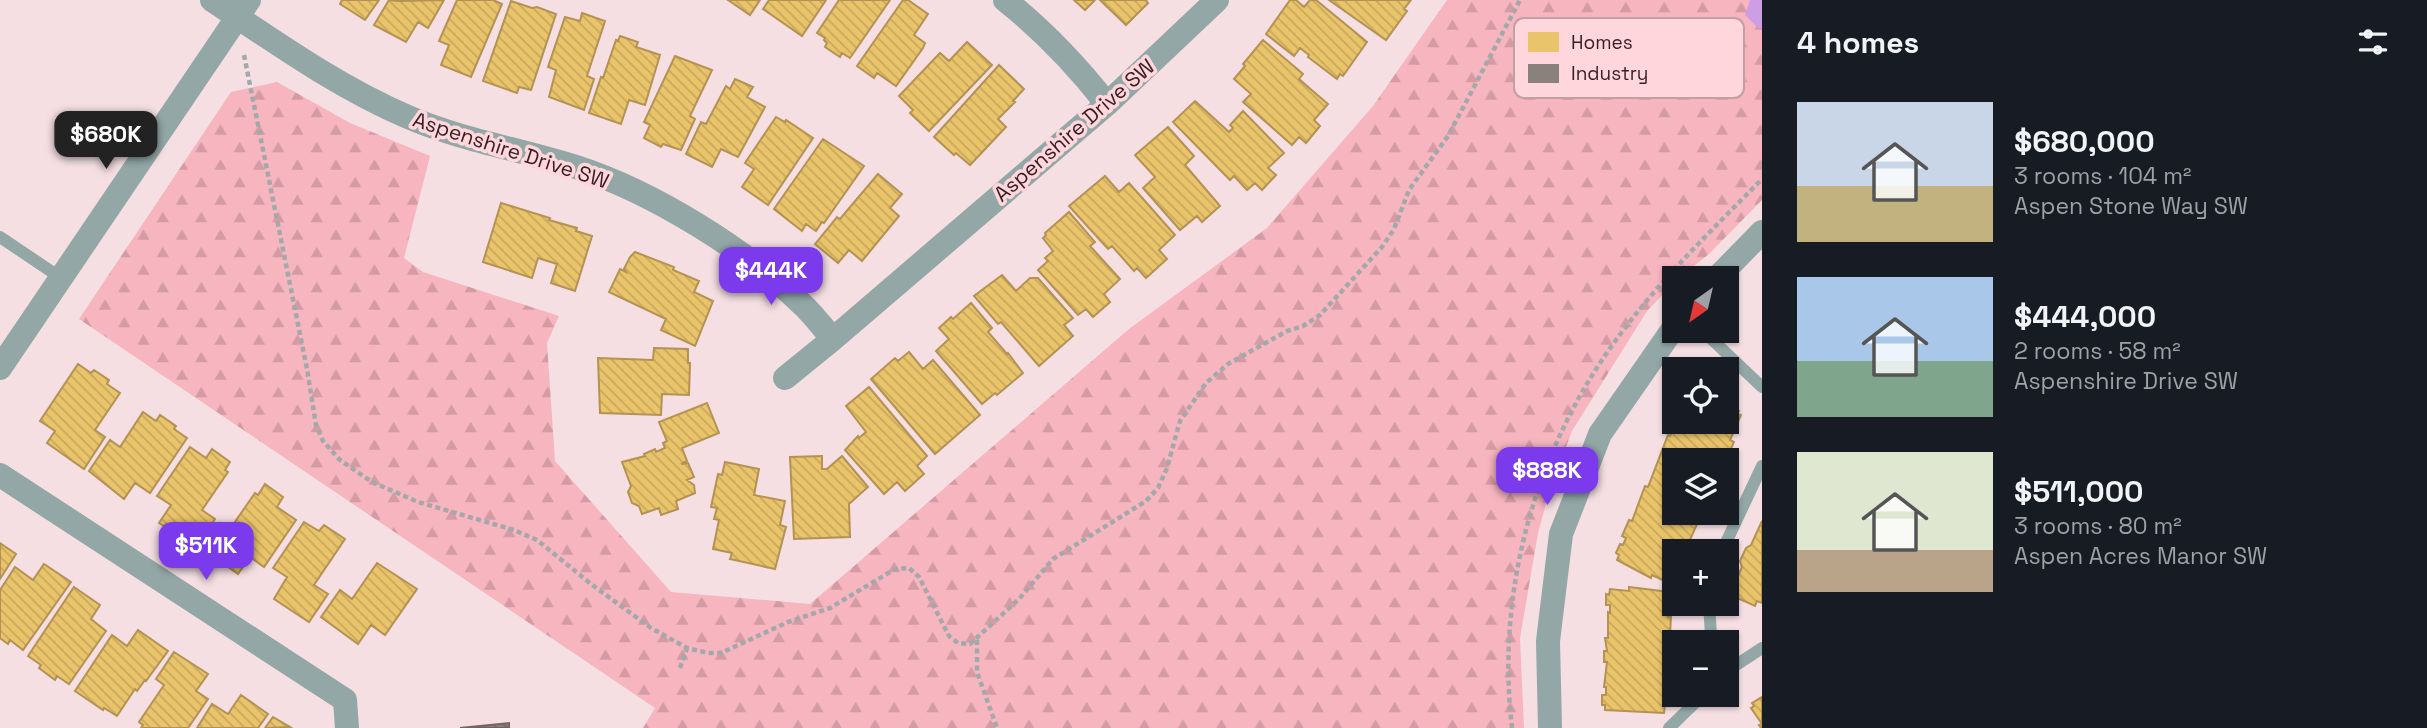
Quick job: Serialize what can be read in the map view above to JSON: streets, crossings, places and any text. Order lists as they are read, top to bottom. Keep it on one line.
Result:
{"streets":{"street":["Aspenshire Drive SW"]},"legend":["Homes","Industry"],"north":"bottom left","page":{"heading":"4 homes","list":[{"name":"$680,000","note":"3 rooms · 104 m² · Aspen Stone Way SW"},{"name":"$444,000","note":"2 rooms · 58 m² · Aspenshire Drive SW"},{"name":"$511,000","note":"3 rooms · 80 m² · Aspen Acres Manor SW"}],"price":["$680K","$444K","$888K","$511K"],"map_buttons":["+","−"]}}
